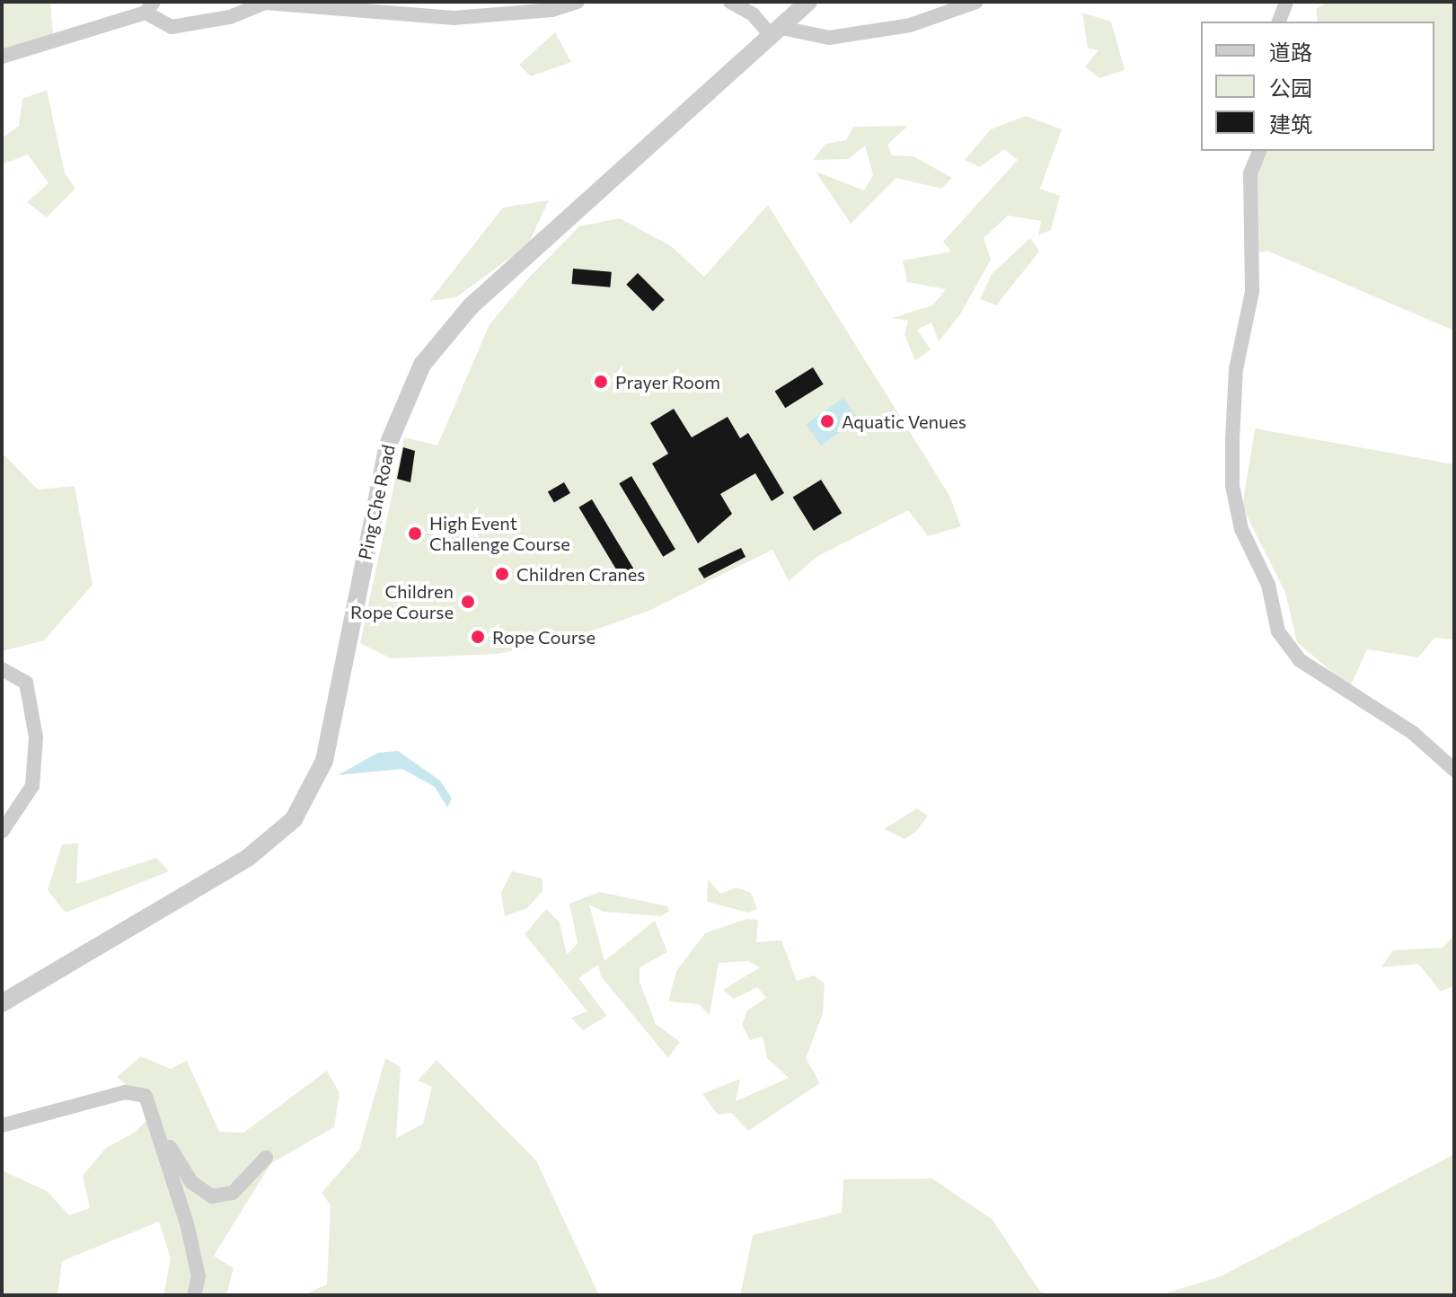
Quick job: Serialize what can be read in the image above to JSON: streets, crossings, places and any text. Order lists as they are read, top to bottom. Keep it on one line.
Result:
{"streets":{"street":["Ping Che Road"]},"places":["Prayer Room","Aquatic Venues","High Event Challenge Course","Children Cranes","Children Rope Course","Rope Course"],"legend":["道路","公园","建筑"]}
